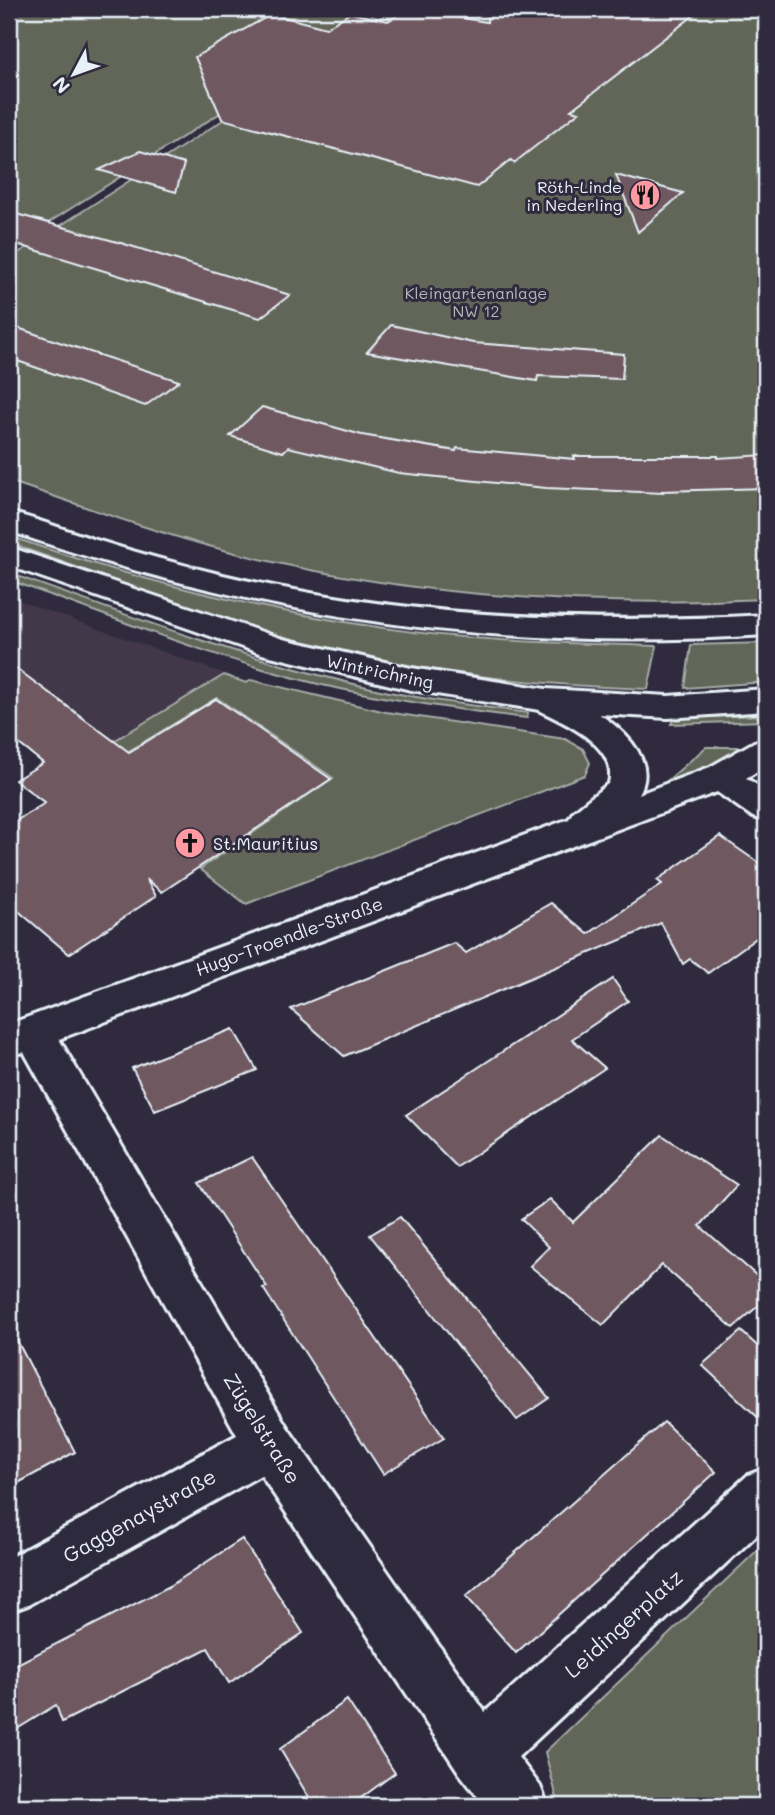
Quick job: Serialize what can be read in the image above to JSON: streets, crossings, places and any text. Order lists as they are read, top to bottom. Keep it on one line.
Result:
{"streets":{"street":["Wintrichring","Hugo-Troendle-Straße","Zügelstraße","Gaggenaystraße","Leidingerplatz"]},"crossings":[["Wintrichring","Hugo-Troendle-Straße"],["Hugo-Troendle-Straße","Zügelstraße"],["Zügelstraße","Gaggenaystraße"],["Zügelstraße","Leidingerplatz"]],"parks":["Kleingartenanlage NW 12"],"places":{"restaurant":["Röth-Linde in Nederling"],"church":["St.Mauritius"]},"north":"bottom left"}
